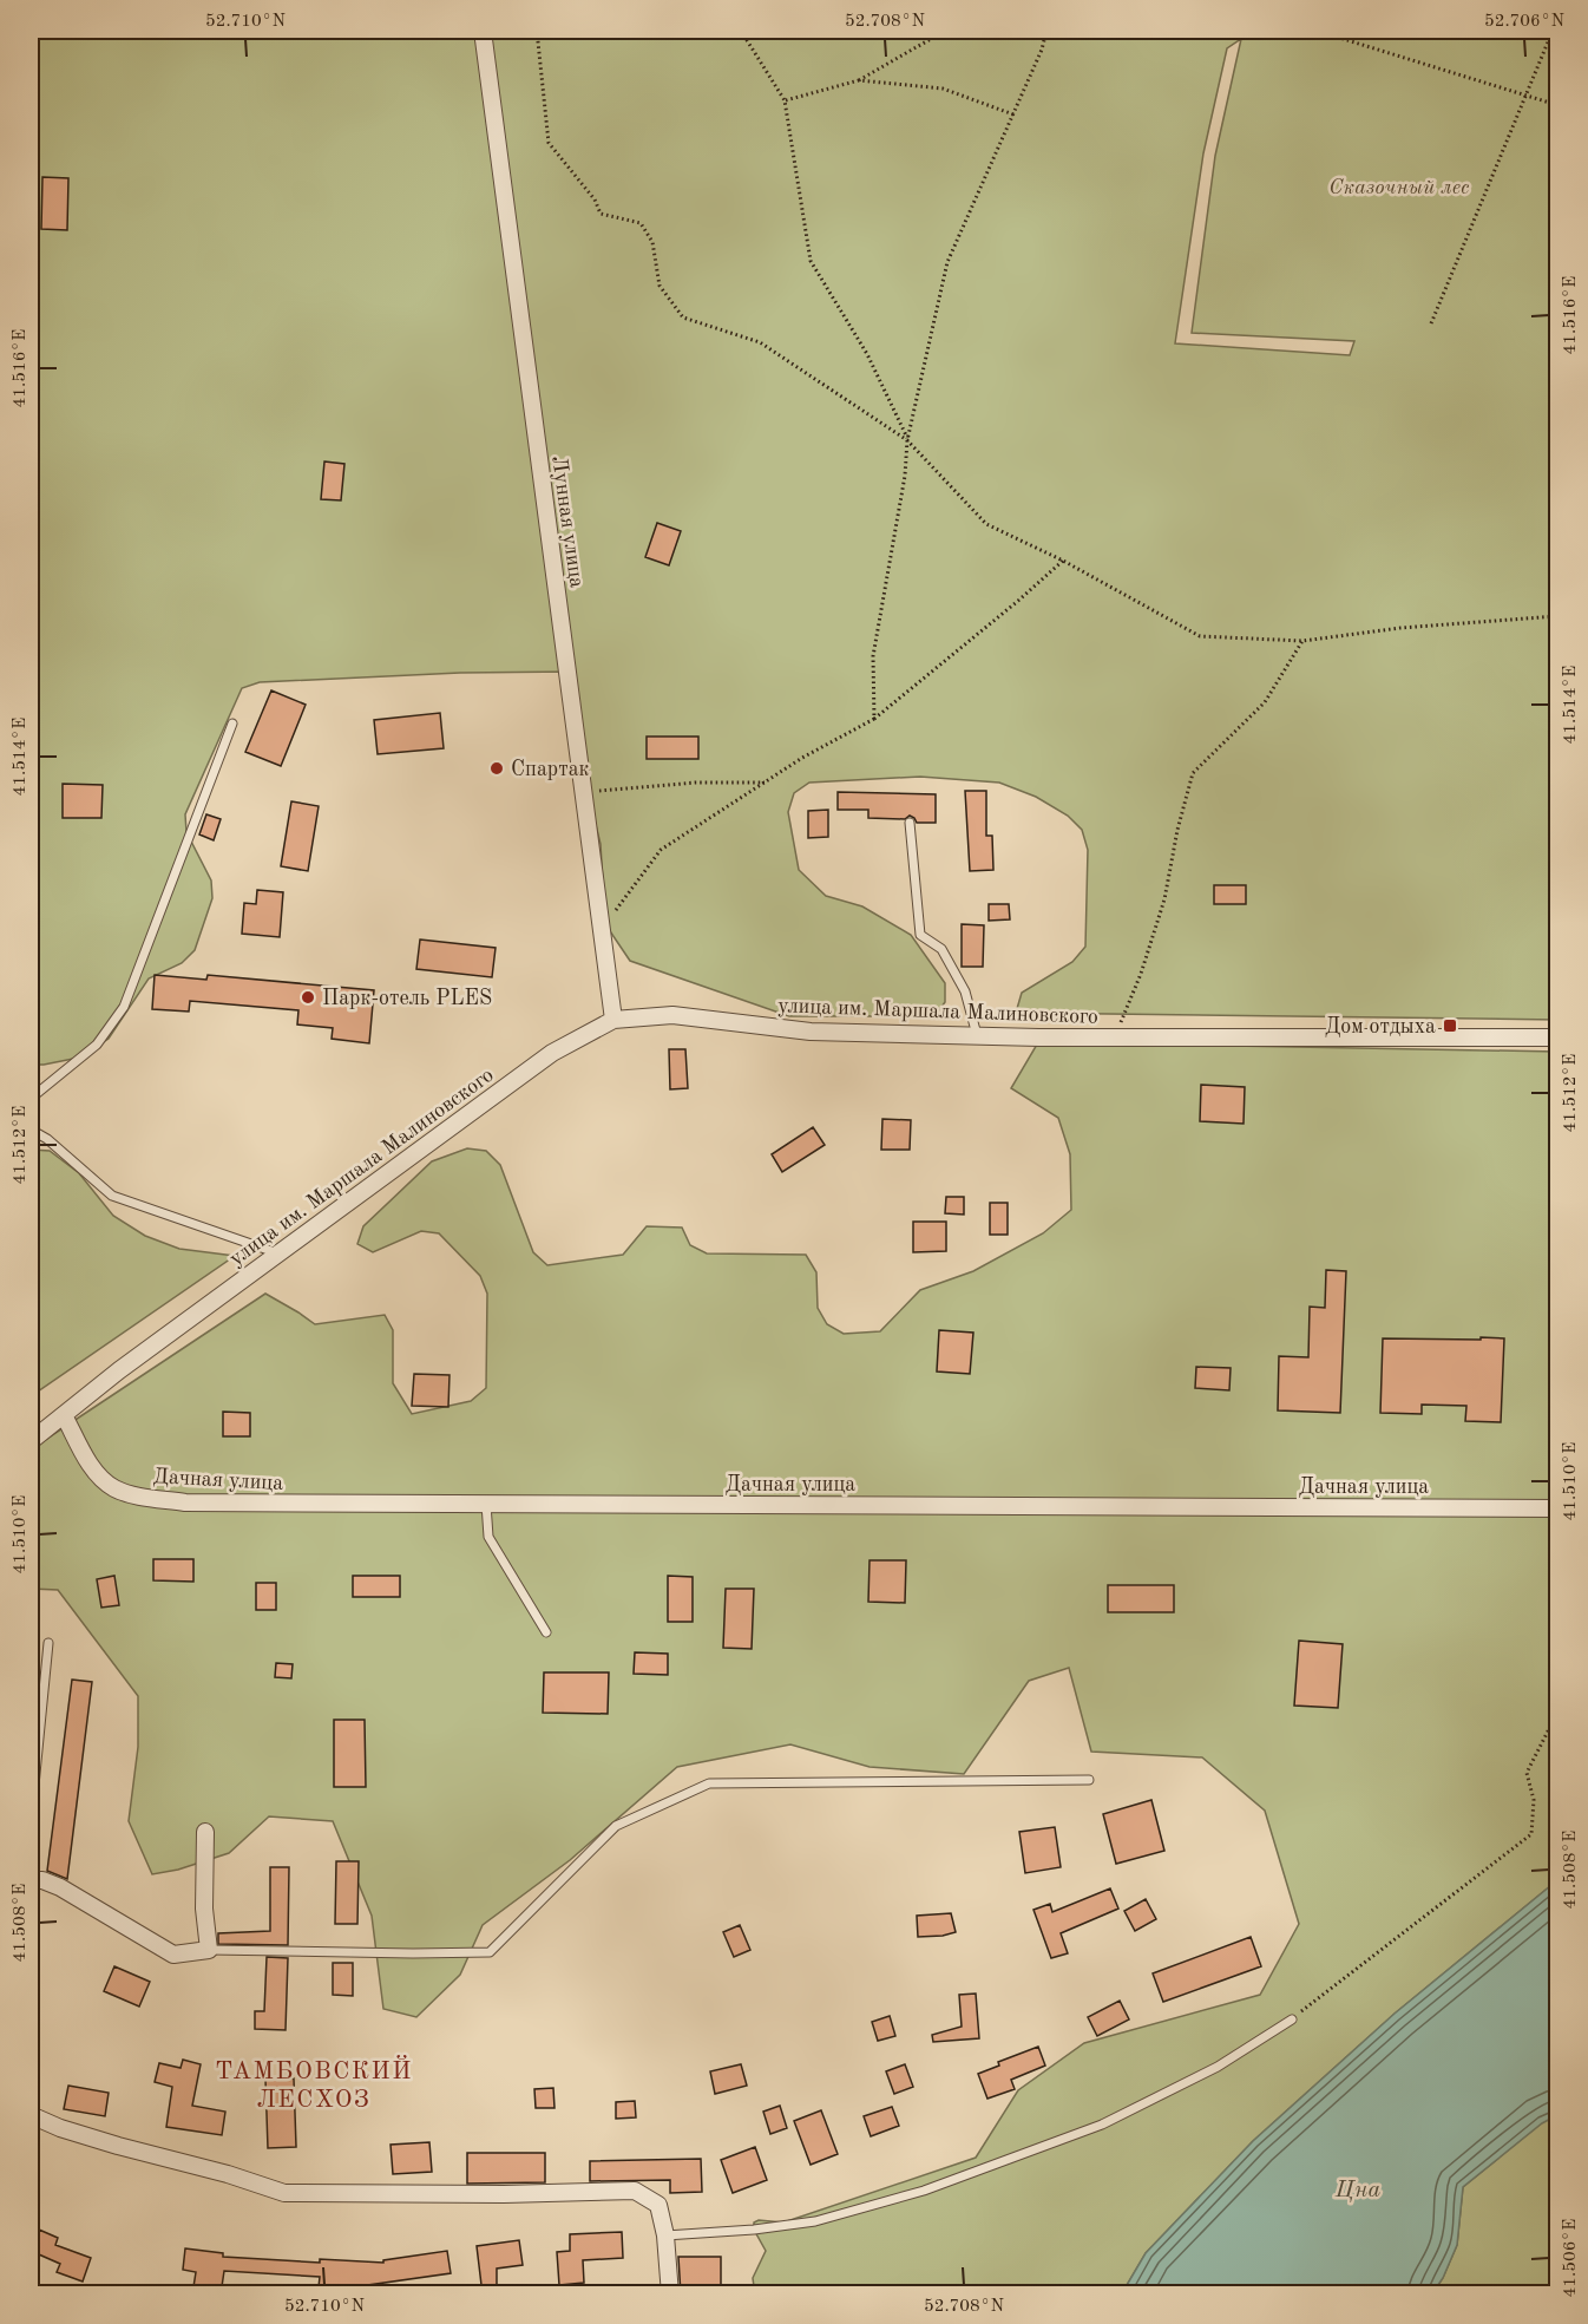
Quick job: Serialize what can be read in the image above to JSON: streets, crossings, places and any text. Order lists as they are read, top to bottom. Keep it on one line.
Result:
{"streets":{"street":["Лунная улица","улица им. Маршала Малиновского","Дачная улица"]},"crossings":[["Лунная улица","улица им. Маршала Малиновского"],["улица им. Маршала Малиновского","Дачная улица"]],"districts":["ТАМБОВСКИЙ ЛЕСХОЗ"],"water":["Цна"],"parks":["Сказочный лес"],"places":{"other":["Спартак","Парк-отель PLES"],"transit":["Дом отдыха"]},"coordinates":["52.710°N","52.708°N","52.706°N","41.516°E","41.514°E","41.512°E","41.510°E","41.508°E","41.506°E"]}
